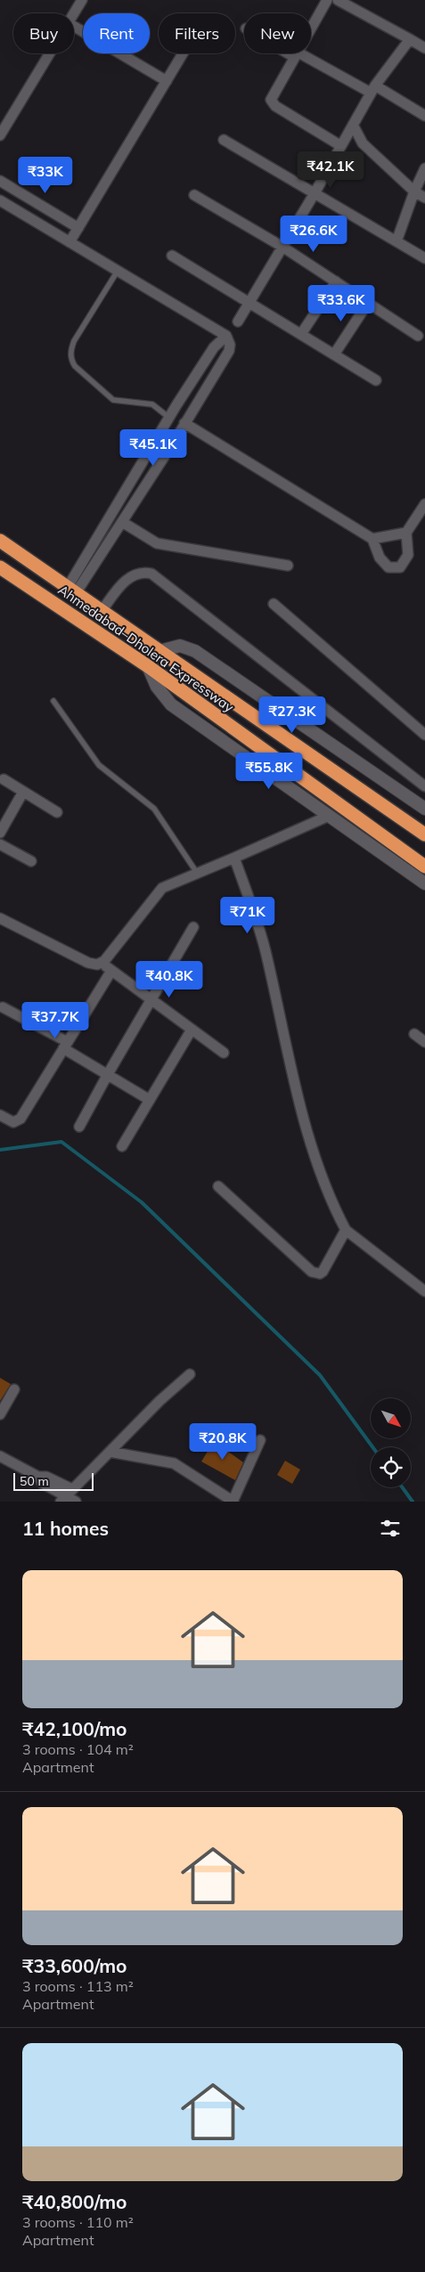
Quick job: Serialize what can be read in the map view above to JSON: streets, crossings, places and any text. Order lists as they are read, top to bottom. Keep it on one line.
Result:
{"streets":{"highway":["Ahmedabad–Dholera Expressway"]},"scale_bar":"50 m","north":"bottom right","page":{"chip":["Buy","Rent","Filters","New"],"price":["₹42.1K","₹33K","₹26.6K","₹33.6K","₹45.1K","₹27.3K","₹55.8K","₹71K","₹40.8K","₹37.7K","₹20.8K"],"scale":"50 m","heading":"11 homes","list":[{"name":"₹42,100/mo","note":"3 rooms · 104 m² · Apartment"},{"name":"₹33,600/mo","note":"3 rooms · 113 m² · Apartment"},{"name":"₹40,800/mo","note":"3 rooms · 110 m² · Apartment"}]}}
